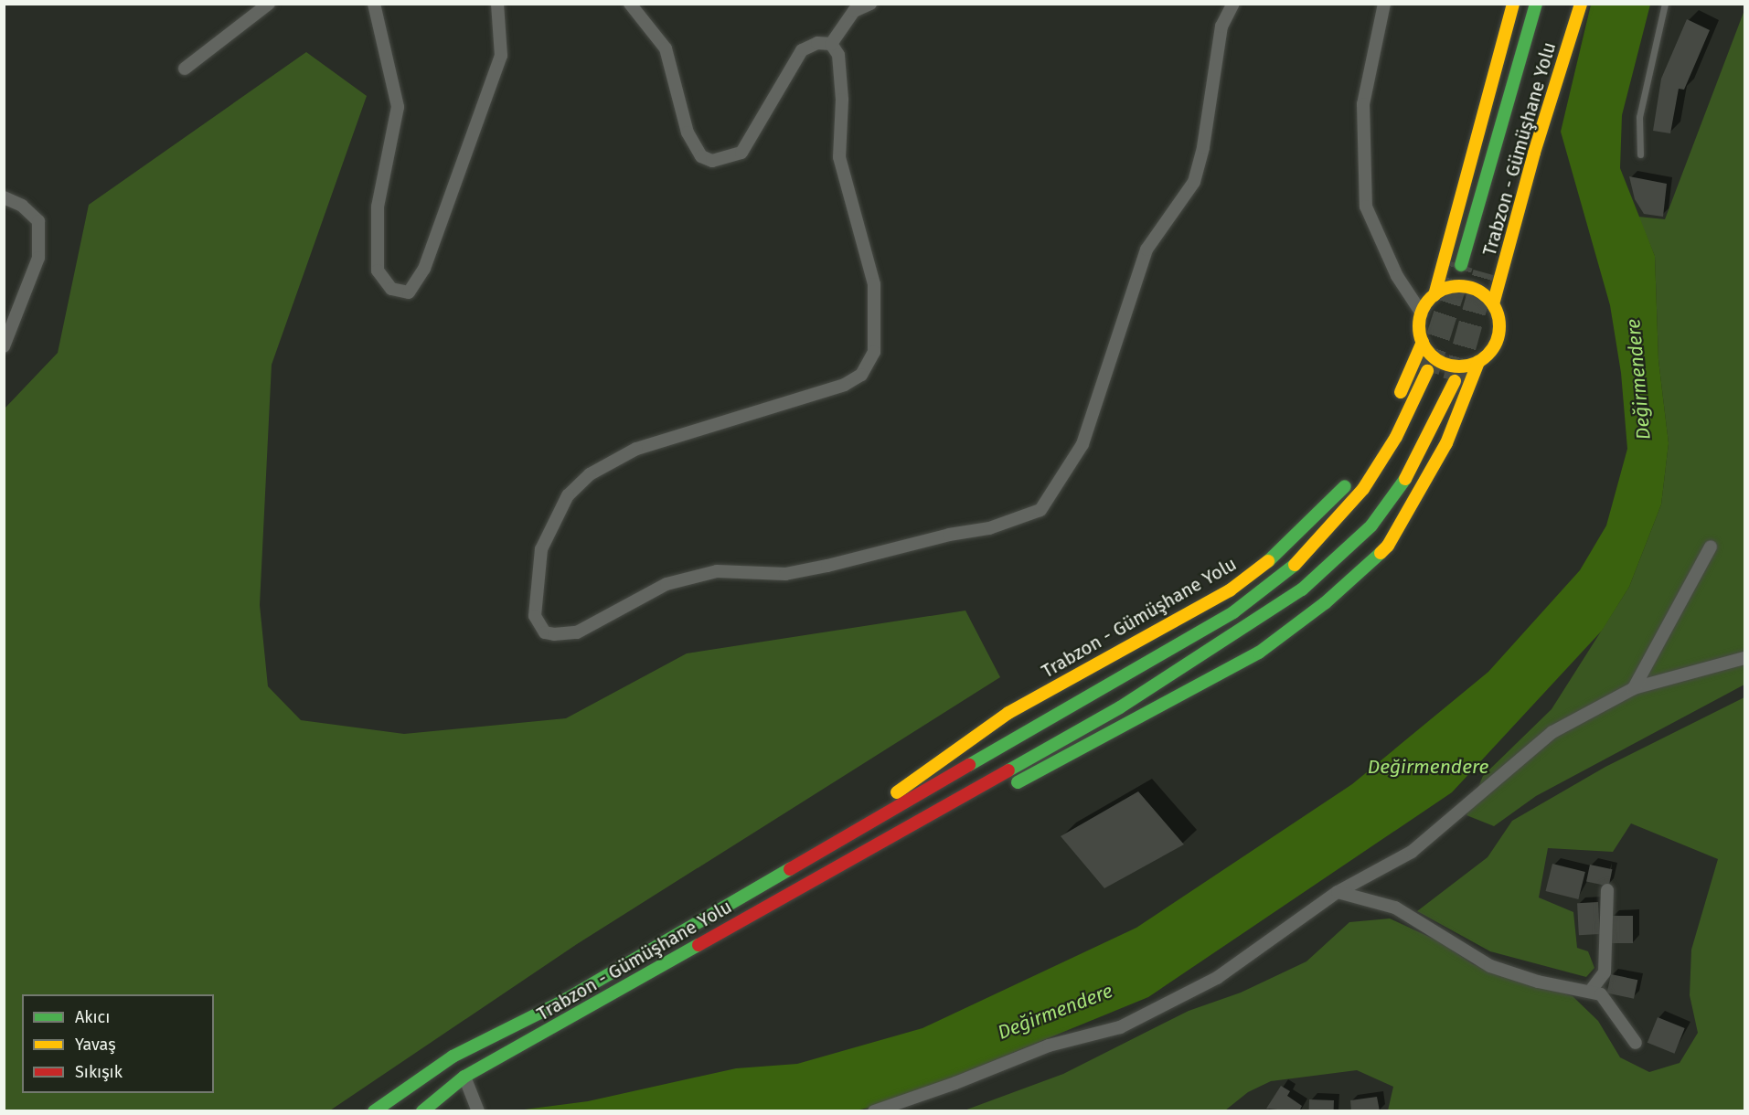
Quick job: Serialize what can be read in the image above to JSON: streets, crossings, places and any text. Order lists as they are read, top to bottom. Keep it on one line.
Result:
{"streets":{"highway":["Trabzon - Gümüşhane Yolu"]},"water":["Değirmendere"],"legend":["Akıcı","Yavaş","Sıkışık"]}
